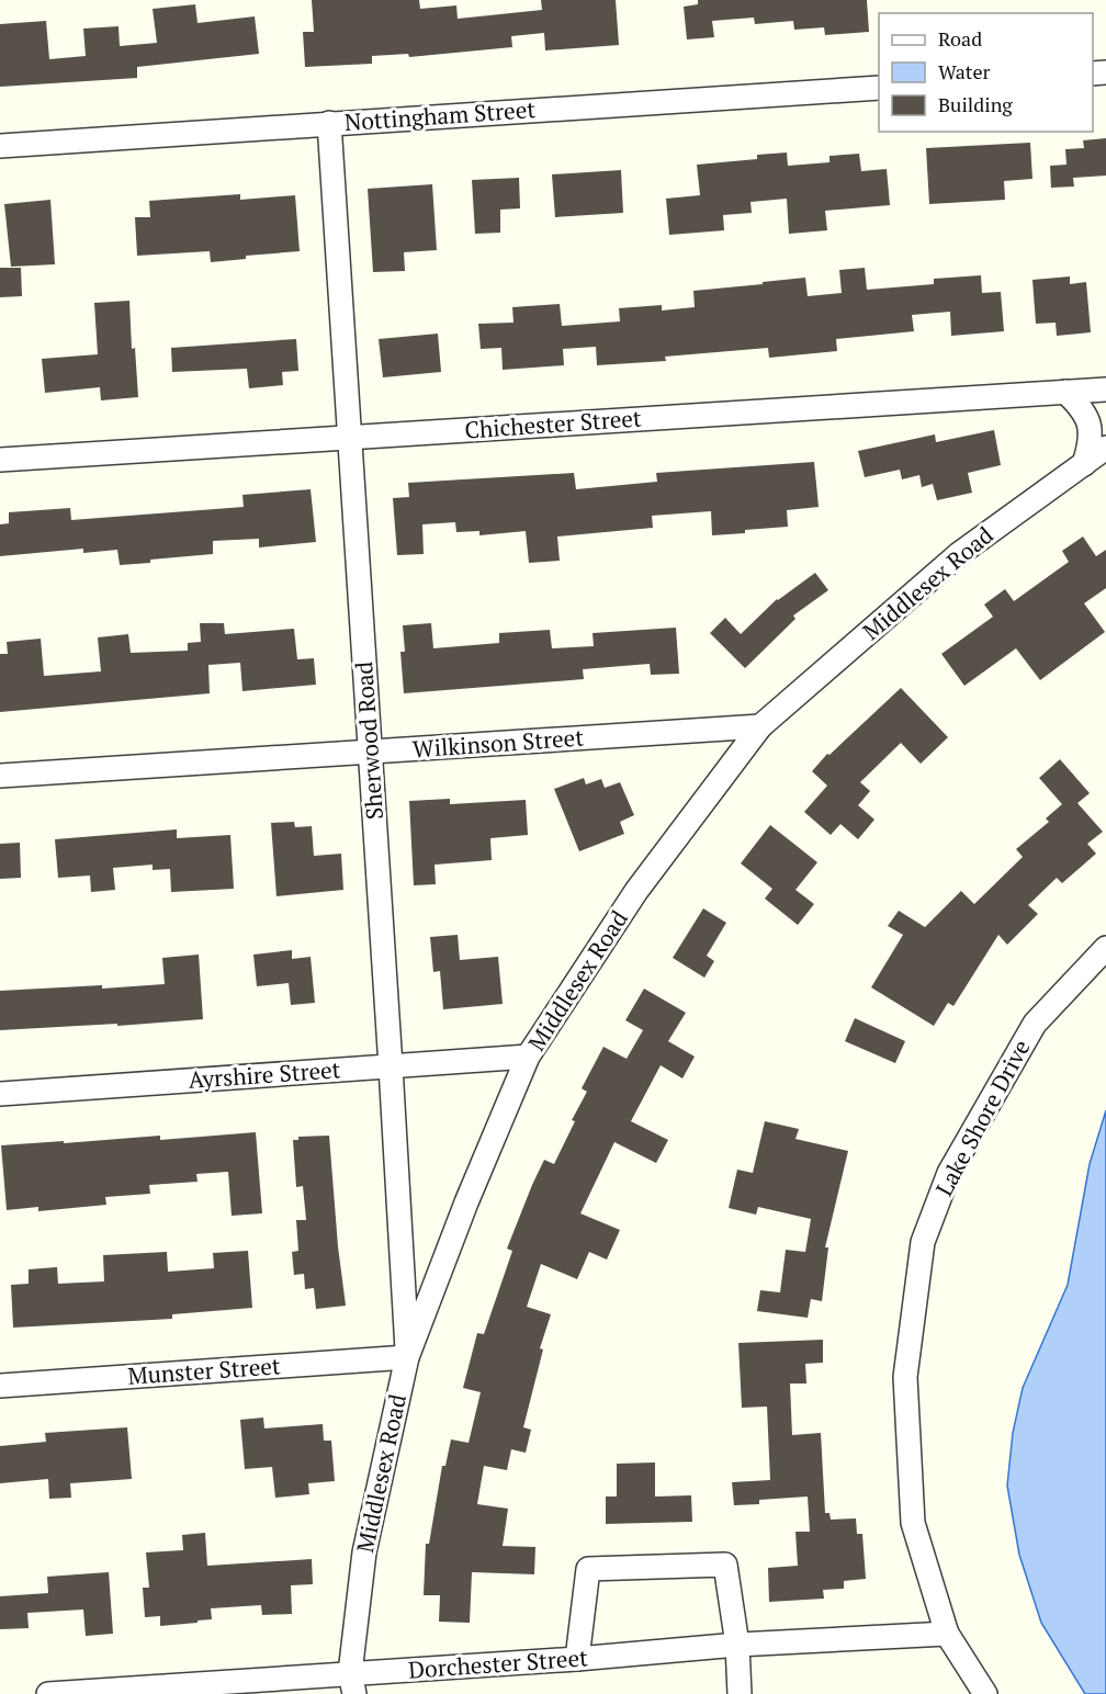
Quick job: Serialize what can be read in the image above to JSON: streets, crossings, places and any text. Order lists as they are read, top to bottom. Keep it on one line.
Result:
{"streets":{"street":["Nottingham Street","Chichester Street","Middlesex Road","Sherwood Road","Wilkinson Street","Ayrshire Street","Lake Shore Drive","Munster Street","Dorchester Street"]},"crossings":[["Nottingham Street","Sherwood Road"],["Chichester Street","Sherwood Road"],["Middlesex Road","Sherwood Road"],["Middlesex Road","Wilkinson Street"],["Middlesex Road","Ayrshire Street"],["Middlesex Road","Munster Street"],["Middlesex Road","Dorchester Street"],["Sherwood Road","Wilkinson Street"],["Sherwood Road","Ayrshire Street"],["Sherwood Road","Munster Street"],["Lake Shore Drive","Dorchester Street"]],"legend":["Road","Water","Building"]}
